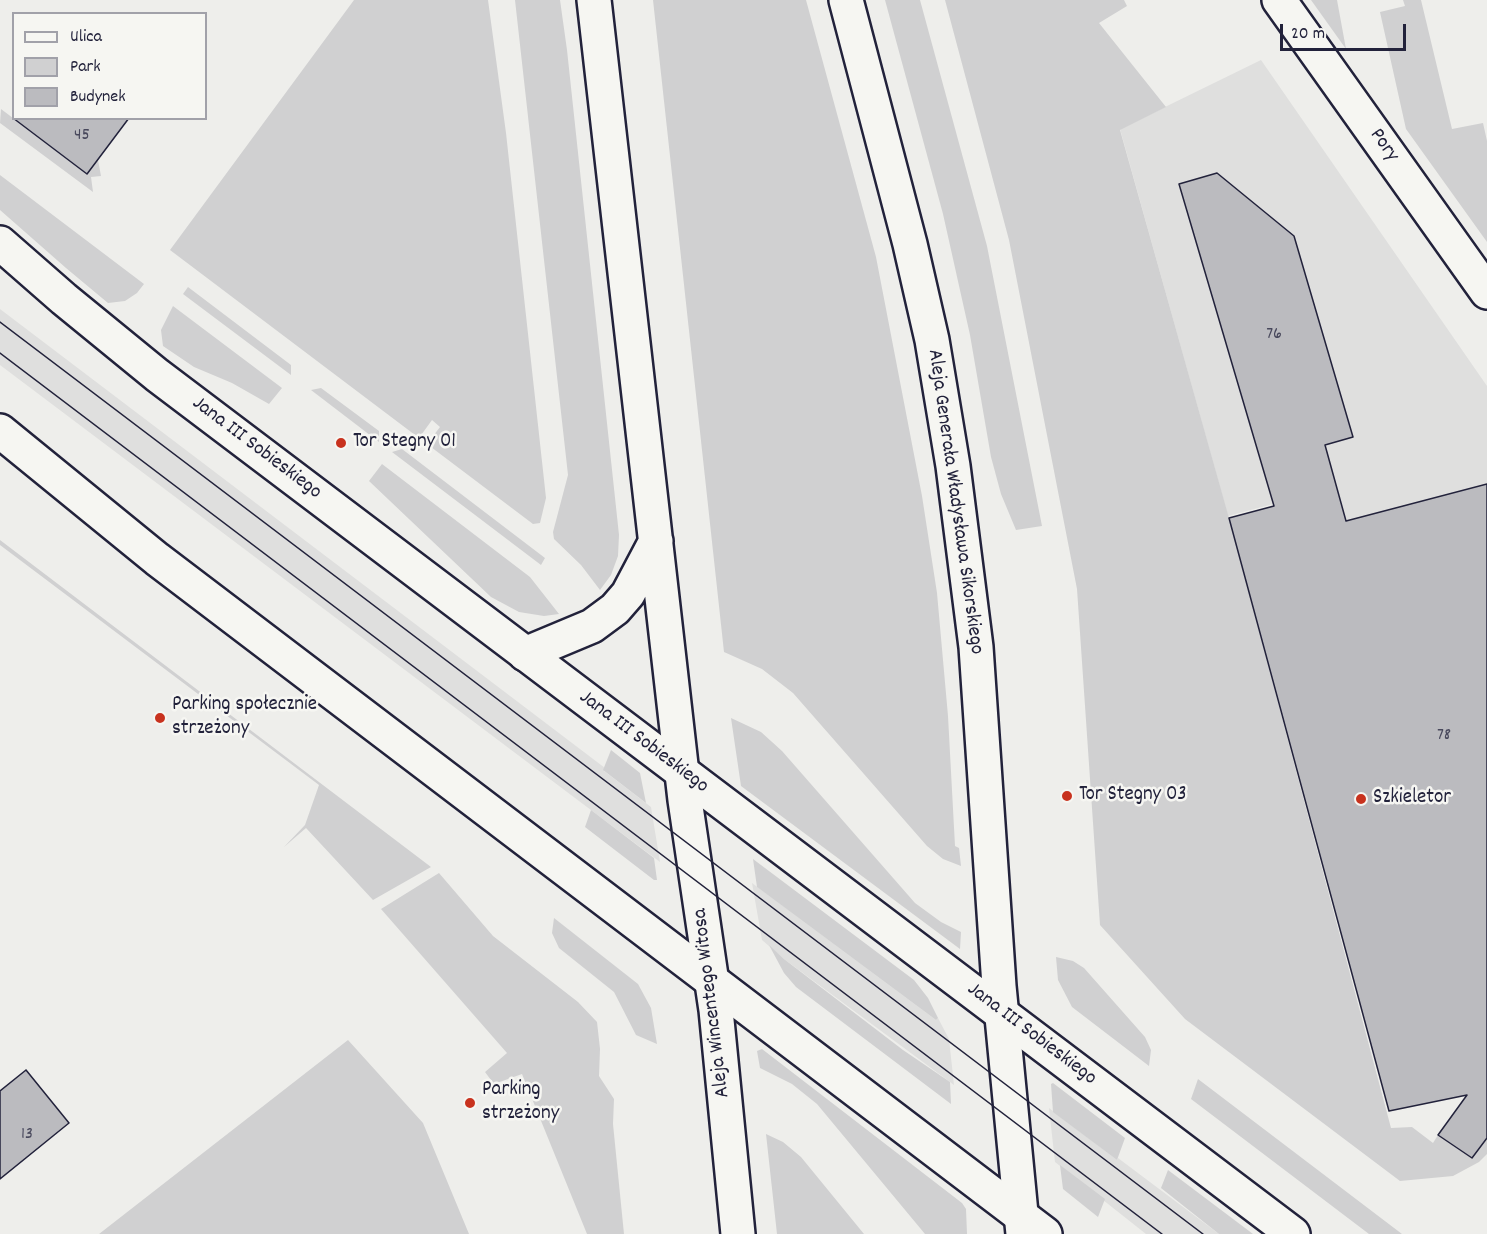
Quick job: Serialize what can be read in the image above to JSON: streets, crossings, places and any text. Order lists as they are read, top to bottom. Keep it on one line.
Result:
{"streets":{"main road":["Pory","Jana III Sobieskiego","Aleja Generała Władysława Sikorskiego","Aleja Wincentego Witosa"]},"crossings":[["Jana III Sobieskiego","Aleja Generała Władysława Sikorskiego"],["Jana III Sobieskiego","Aleja Wincentego Witosa"]],"places":["Tor Stegny 01","Parking społecznie strzeżony","Tor Stegny 03","Szkieletor","Parking strzeżony"],"house_numbers":["45","76","78","13"],"legend":["Ulica","Park","Budynek"],"scale_bar":"20 m"}
